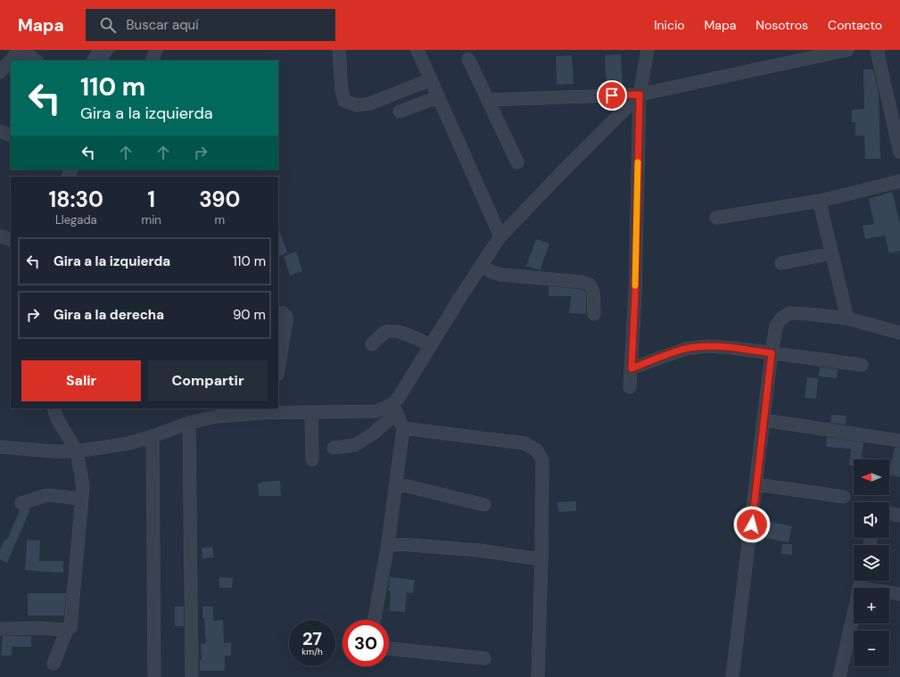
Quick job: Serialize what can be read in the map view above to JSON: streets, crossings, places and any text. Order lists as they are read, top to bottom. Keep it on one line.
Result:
{"north":"left","page":{"header":"Mapa","search":"Buscar aquí","nav":["Inicio","Mapa","Nosotros","Contacto"],"turn":["110 m","Gira a la izquierda"],"eta":["18:30","Llegada","1","min","390","m"],"list":[{"name":"Gira a la izquierda","value":"110 m"},{"name":"Gira a la derecha","value":"90 m"}],"buttons":["Salir","Compartir"],"map_buttons":["+","−"],"speed":"27 km/h","limit":"30"}}
